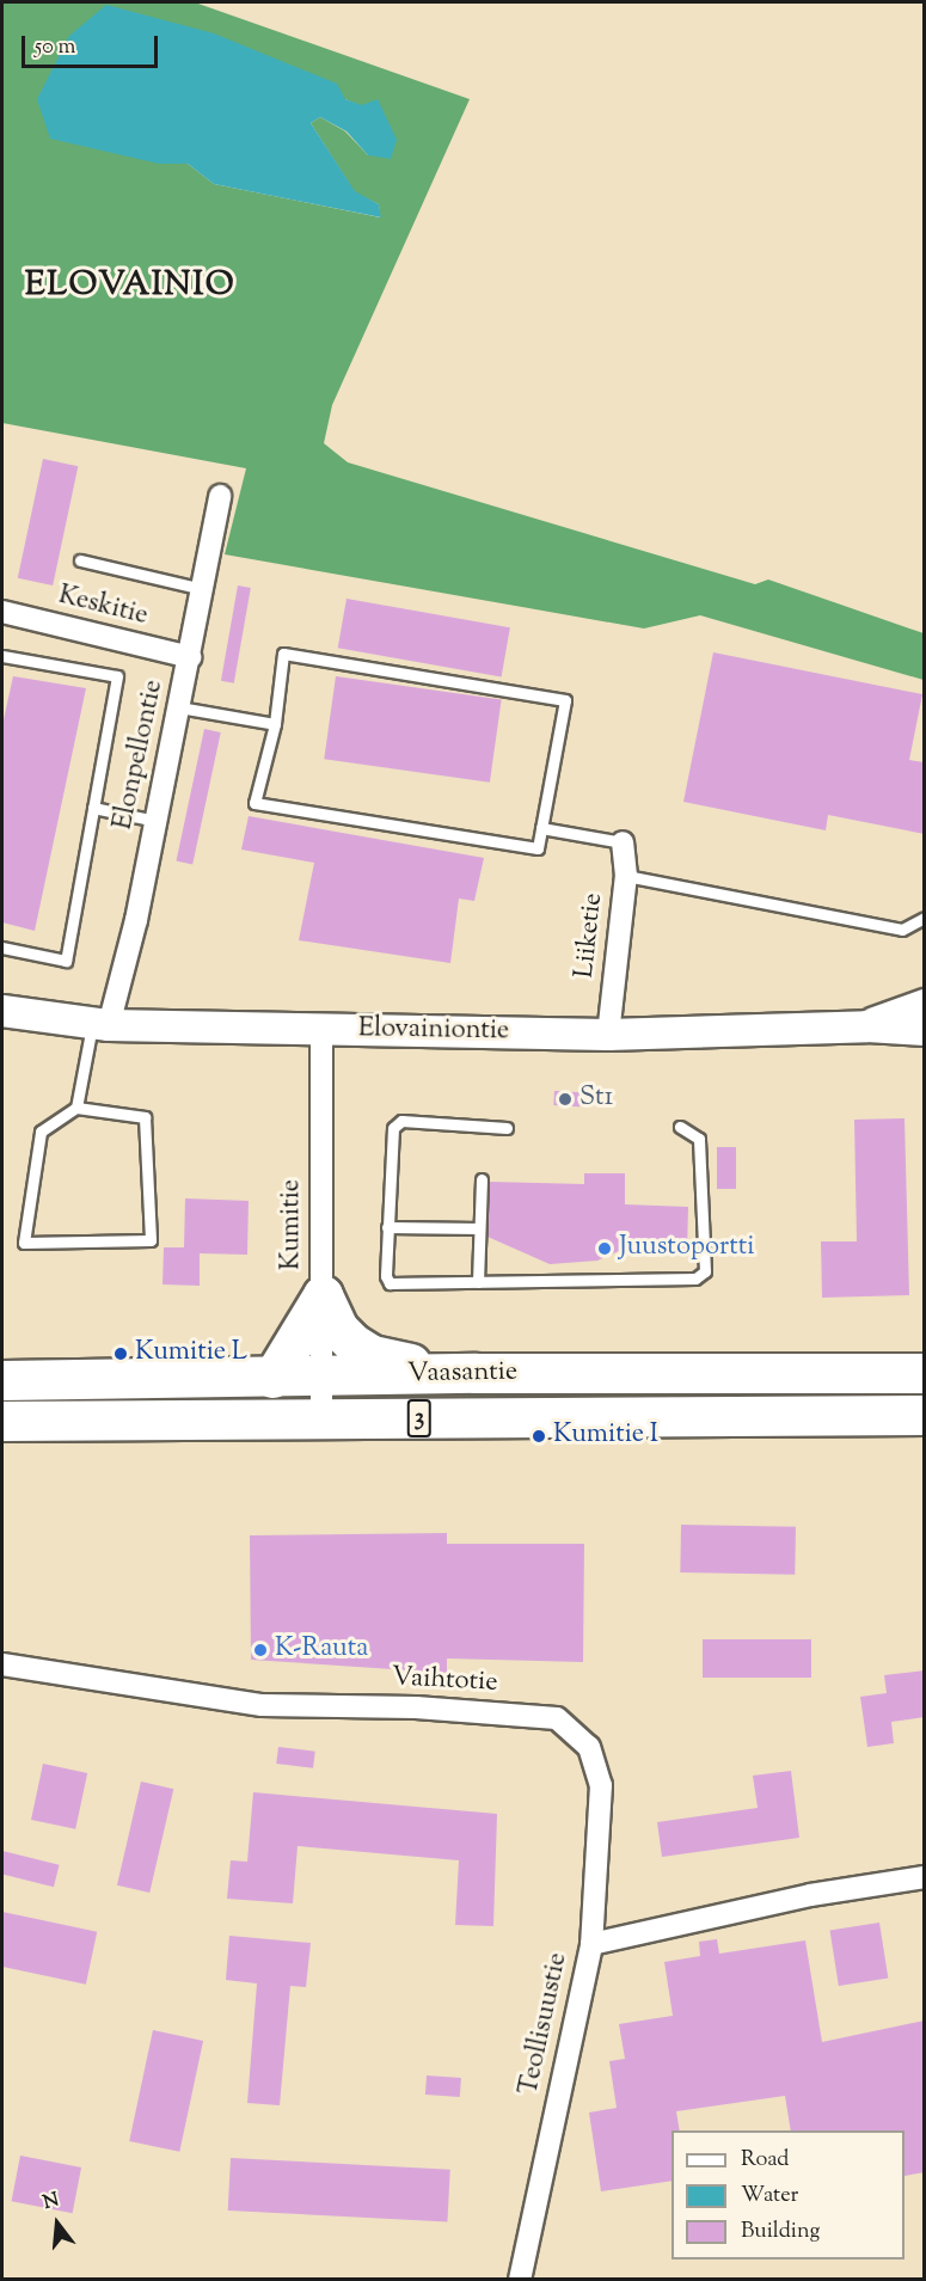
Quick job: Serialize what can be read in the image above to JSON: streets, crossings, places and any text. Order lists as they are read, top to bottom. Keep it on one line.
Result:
{"streets":{"highway":["Vaasantie","3"],"main road":["Elovainiontie"],"street":["Keskitie","Elonpellontie","Liiketie","Kumitie","Vaihtotie","Teollisuustie"]},"crossings":[["Keskitie","Elonpellontie"],["Elonpellontie","Elovainiontie"],["Liiketie","Elovainiontie"],["Elovainiontie","Kumitie"],["Kumitie","Vaasantie"],["Vaihtotie","Teollisuustie"]],"districts":["ELOVAINIO"],"places":["St1","Juustoportti","Kumitie L","Kumitie I","K-Rauta"],"legend":["Road","Water","Building"],"scale_bar":"50 m","north":"top"}
